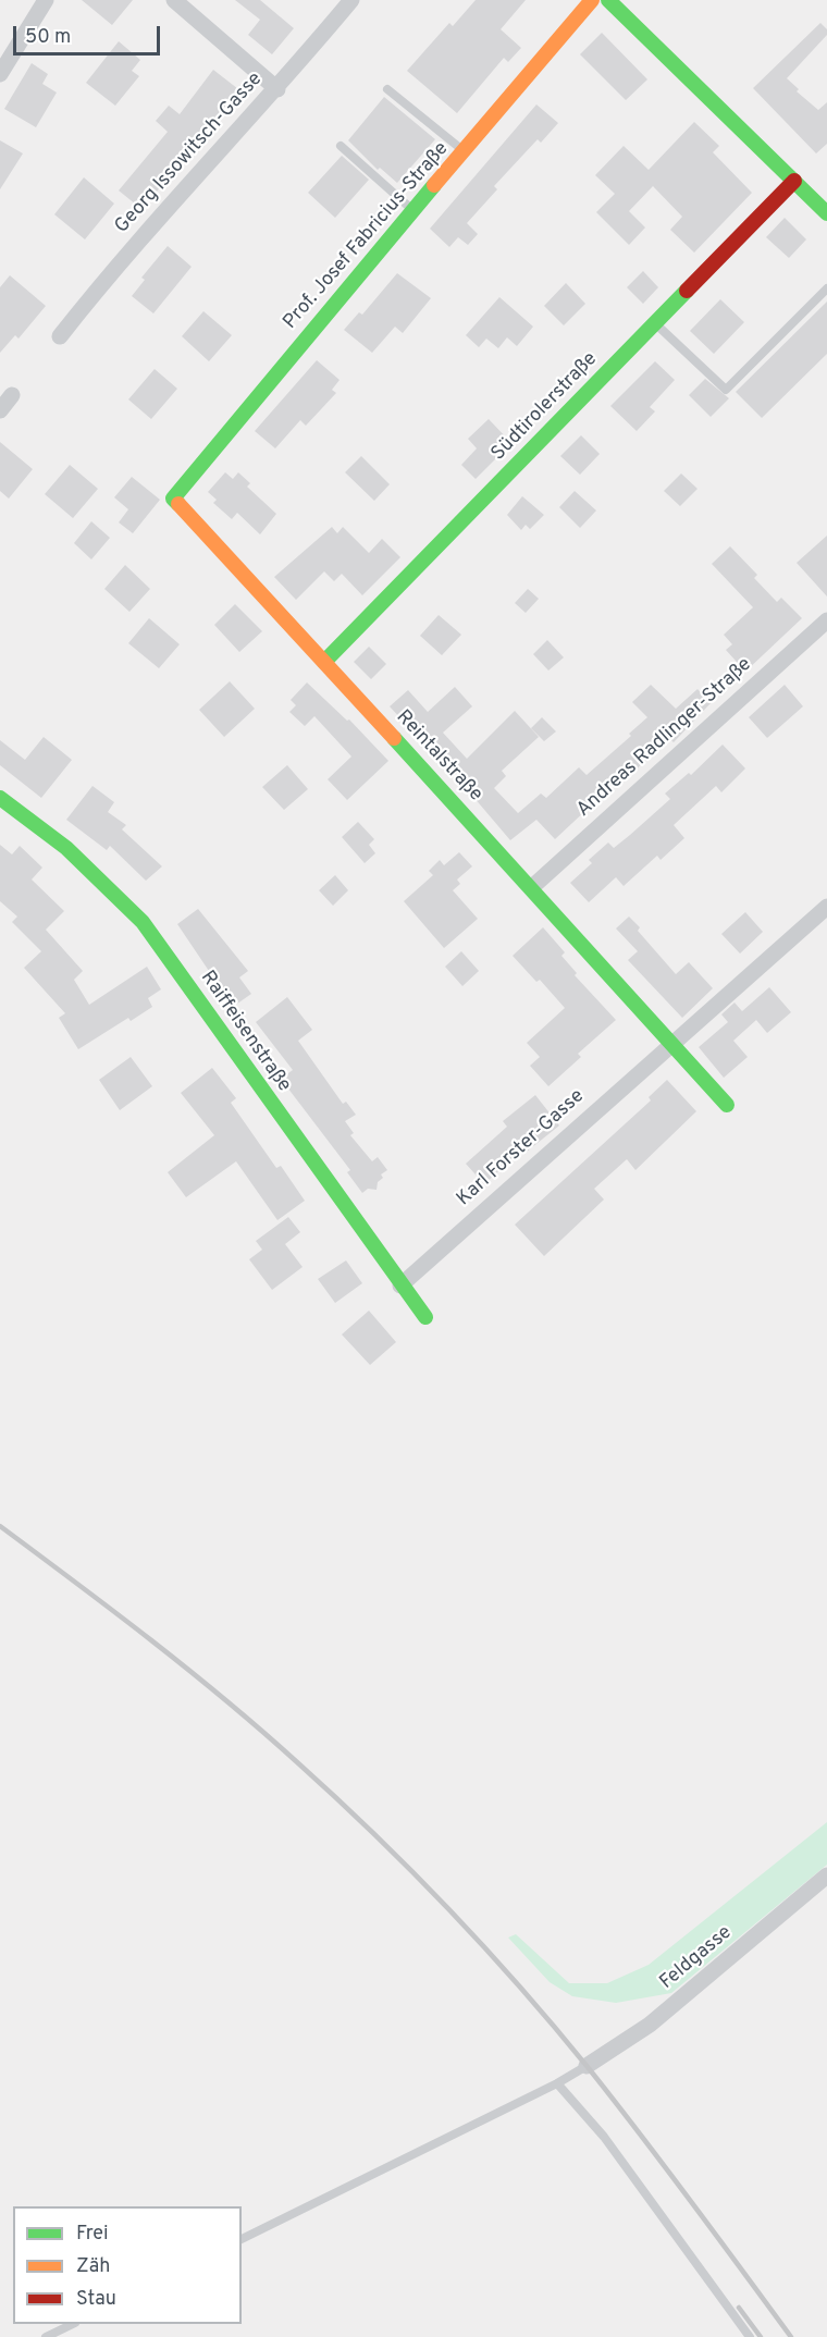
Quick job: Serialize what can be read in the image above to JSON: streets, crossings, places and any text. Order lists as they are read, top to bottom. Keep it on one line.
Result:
{"streets":{"street":["Georg Issowitsch-Gasse","Prof. Josef Fabricius-Straße","Südtirolerstraße","Andreas Radlinger-Straße","Reintalstraße","Raiffeisenstraße","Karl Forster-Gasse","Feldgasse"]},"crossings":[["Prof. Josef Fabricius-Straße","Reintalstraße"],["Südtirolerstraße","Reintalstraße"],["Andreas Radlinger-Straße","Reintalstraße"],["Reintalstraße","Karl Forster-Gasse"],["Raiffeisenstraße","Karl Forster-Gasse"]],"legend":["Frei","Zäh","Stau"],"scale_bar":"50 m"}
